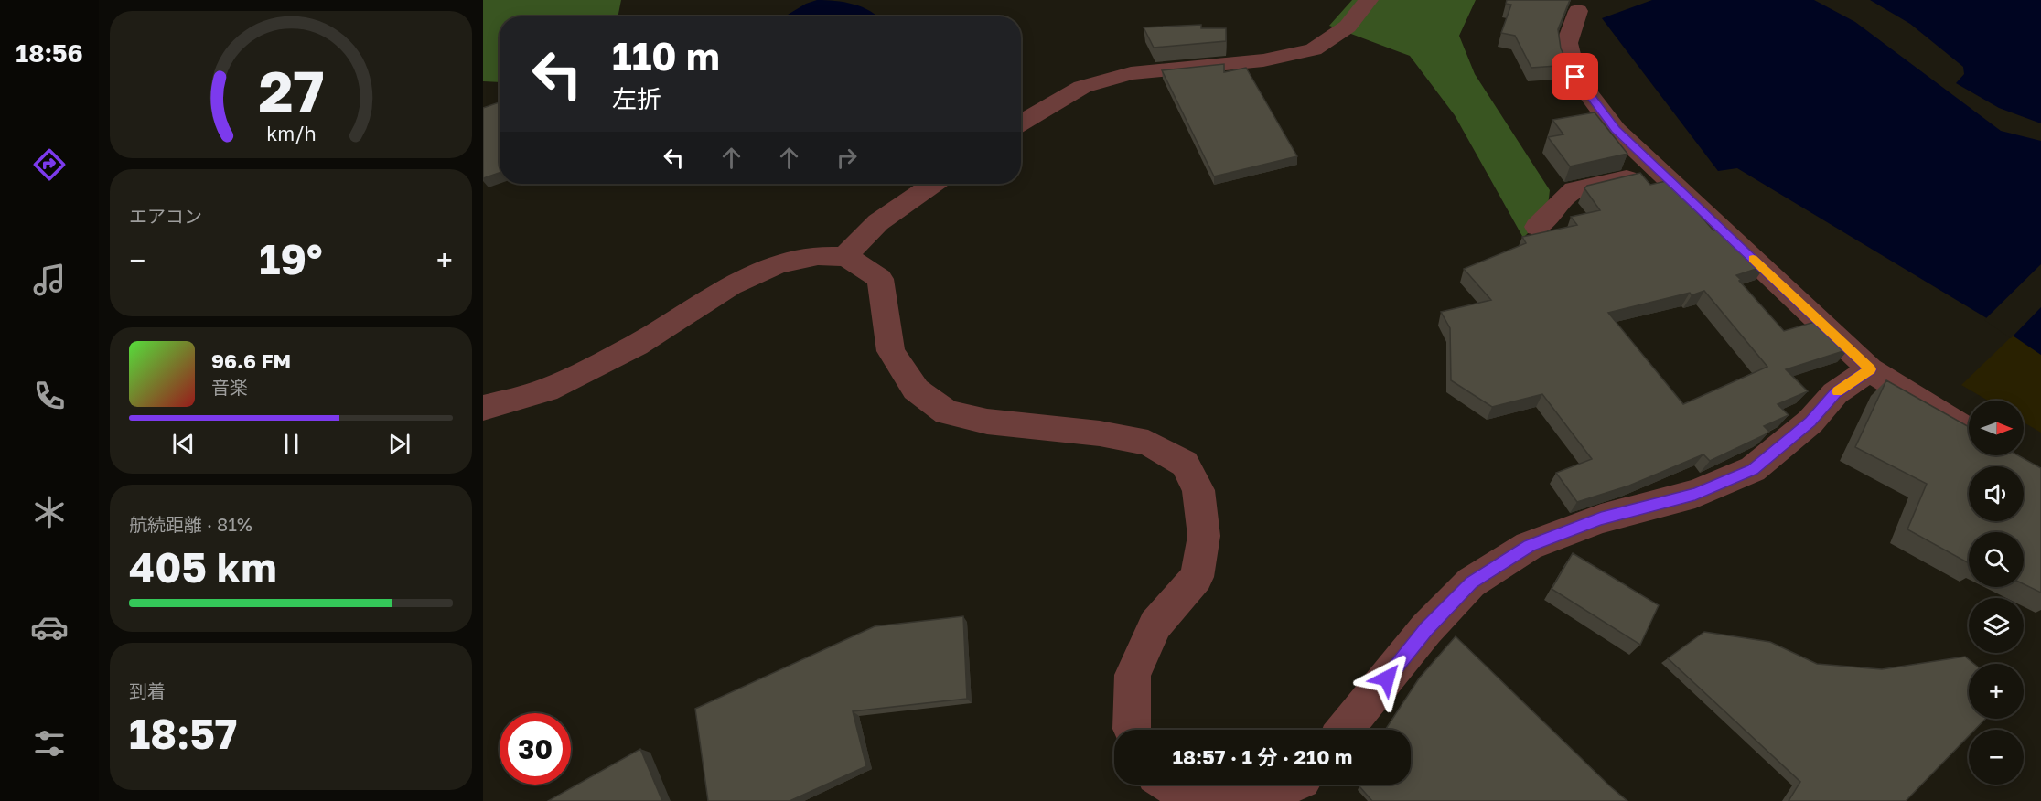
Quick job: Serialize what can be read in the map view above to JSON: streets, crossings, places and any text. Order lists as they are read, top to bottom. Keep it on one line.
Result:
{"north":"right","page":{"tabs":"18:56","turn":["110 m","左折"],"tile":["エアコン",["航続距離 · 81%","405 km"],["到着","18:57"]],"heat":["−","19°","+"],"song":["96.6 FM","音楽"],"map_buttons":["+","−"],"limit":"30","trip":"18:57 · 1 分 · 210 m","gauge":["27","km/h"]}}
